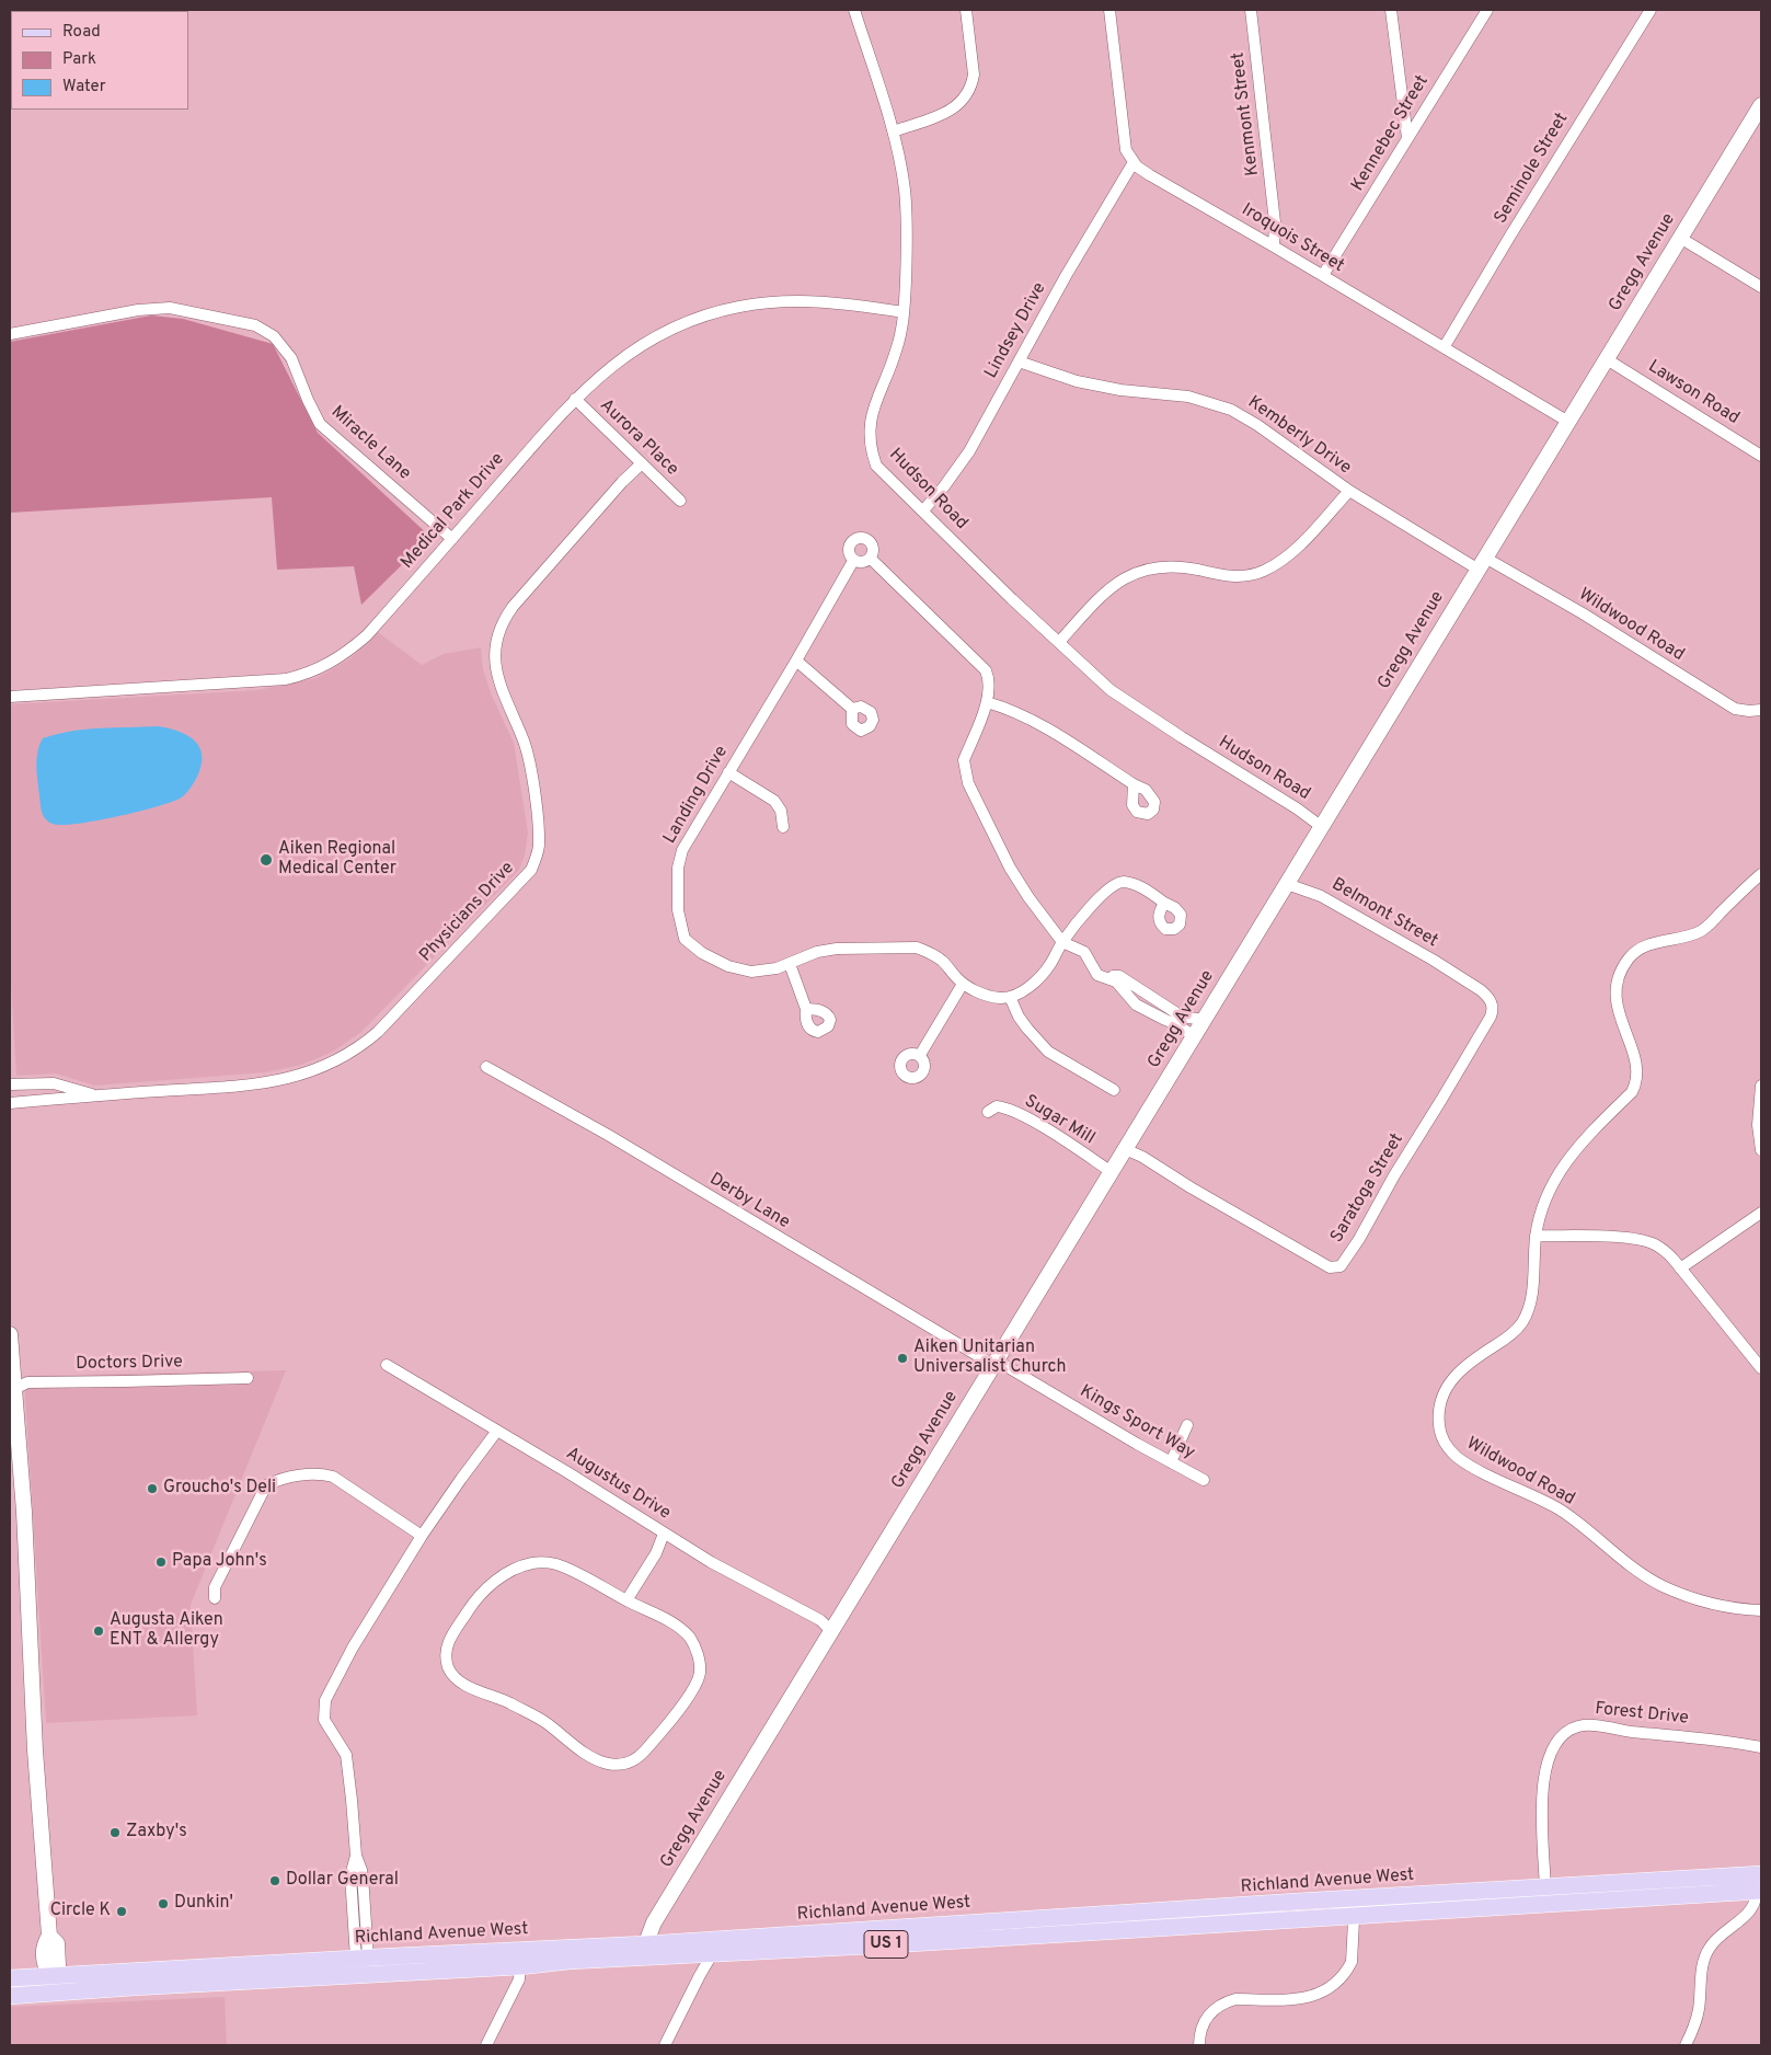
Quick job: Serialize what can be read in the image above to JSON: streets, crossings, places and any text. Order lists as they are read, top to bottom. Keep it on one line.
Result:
{"streets":{"main road":["Richland Avenue West","US 1"],"street":["Kenmont Street","Kennebec Street","Seminole Street","Iroquois Street","Gregg Avenue","Lindsey Drive","Lawson Road","Kemberly Drive","Aurora Place","Miracle Lane","Hudson Road","Medical Park Drive","Wildwood Road","Landing Drive","Physicians Drive","Belmont Street","Sugar Mill","Saratoga Street","Derby Lane","Doctors Drive","Kings Sport Way","Augustus Drive","Forest Drive"]},"crossings":[["Kenmont Street","Iroquois Street"],["Kennebec Street","Iroquois Street"],["Seminole Street","Iroquois Street"],["Iroquois Street","Gregg Avenue"],["Iroquois Street","Lindsey Drive"],["Gregg Avenue","Lawson Road"],["Gregg Avenue","Kemberly Drive"],["Gregg Avenue","Hudson Road"],["Gregg Avenue","Wildwood Road"],["Gregg Avenue","Belmont Street"],["Gregg Avenue","Sugar Mill"],["Gregg Avenue","Saratoga Street"],["Gregg Avenue","Derby Lane"],["Gregg Avenue","Kings Sport Way"],["Gregg Avenue","Augustus Drive"],["Gregg Avenue","Richland Avenue West"],["Lindsey Drive","Kemberly Drive"],["Lindsey Drive","Hudson Road"],["Kemberly Drive","Wildwood Road"],["Aurora Place","Medical Park Drive"],["Aurora Place","Physicians Drive"],["Miracle Lane","Medical Park Drive"],["Hudson Road","Medical Park Drive"],["Belmont Street","Saratoga Street"],["Derby Lane","Kings Sport Way"],["Forest Drive","Richland Avenue West"]],"places":["Aiken Regional Medical Center","Aiken Unitarian Universalist Church","Groucho's Deli","Papa John's","Augusta Aiken ENT & Allergy","Zaxby's","Dollar General","Dunkin'","Circle K"],"legend":["Road","Park","Water"]}
